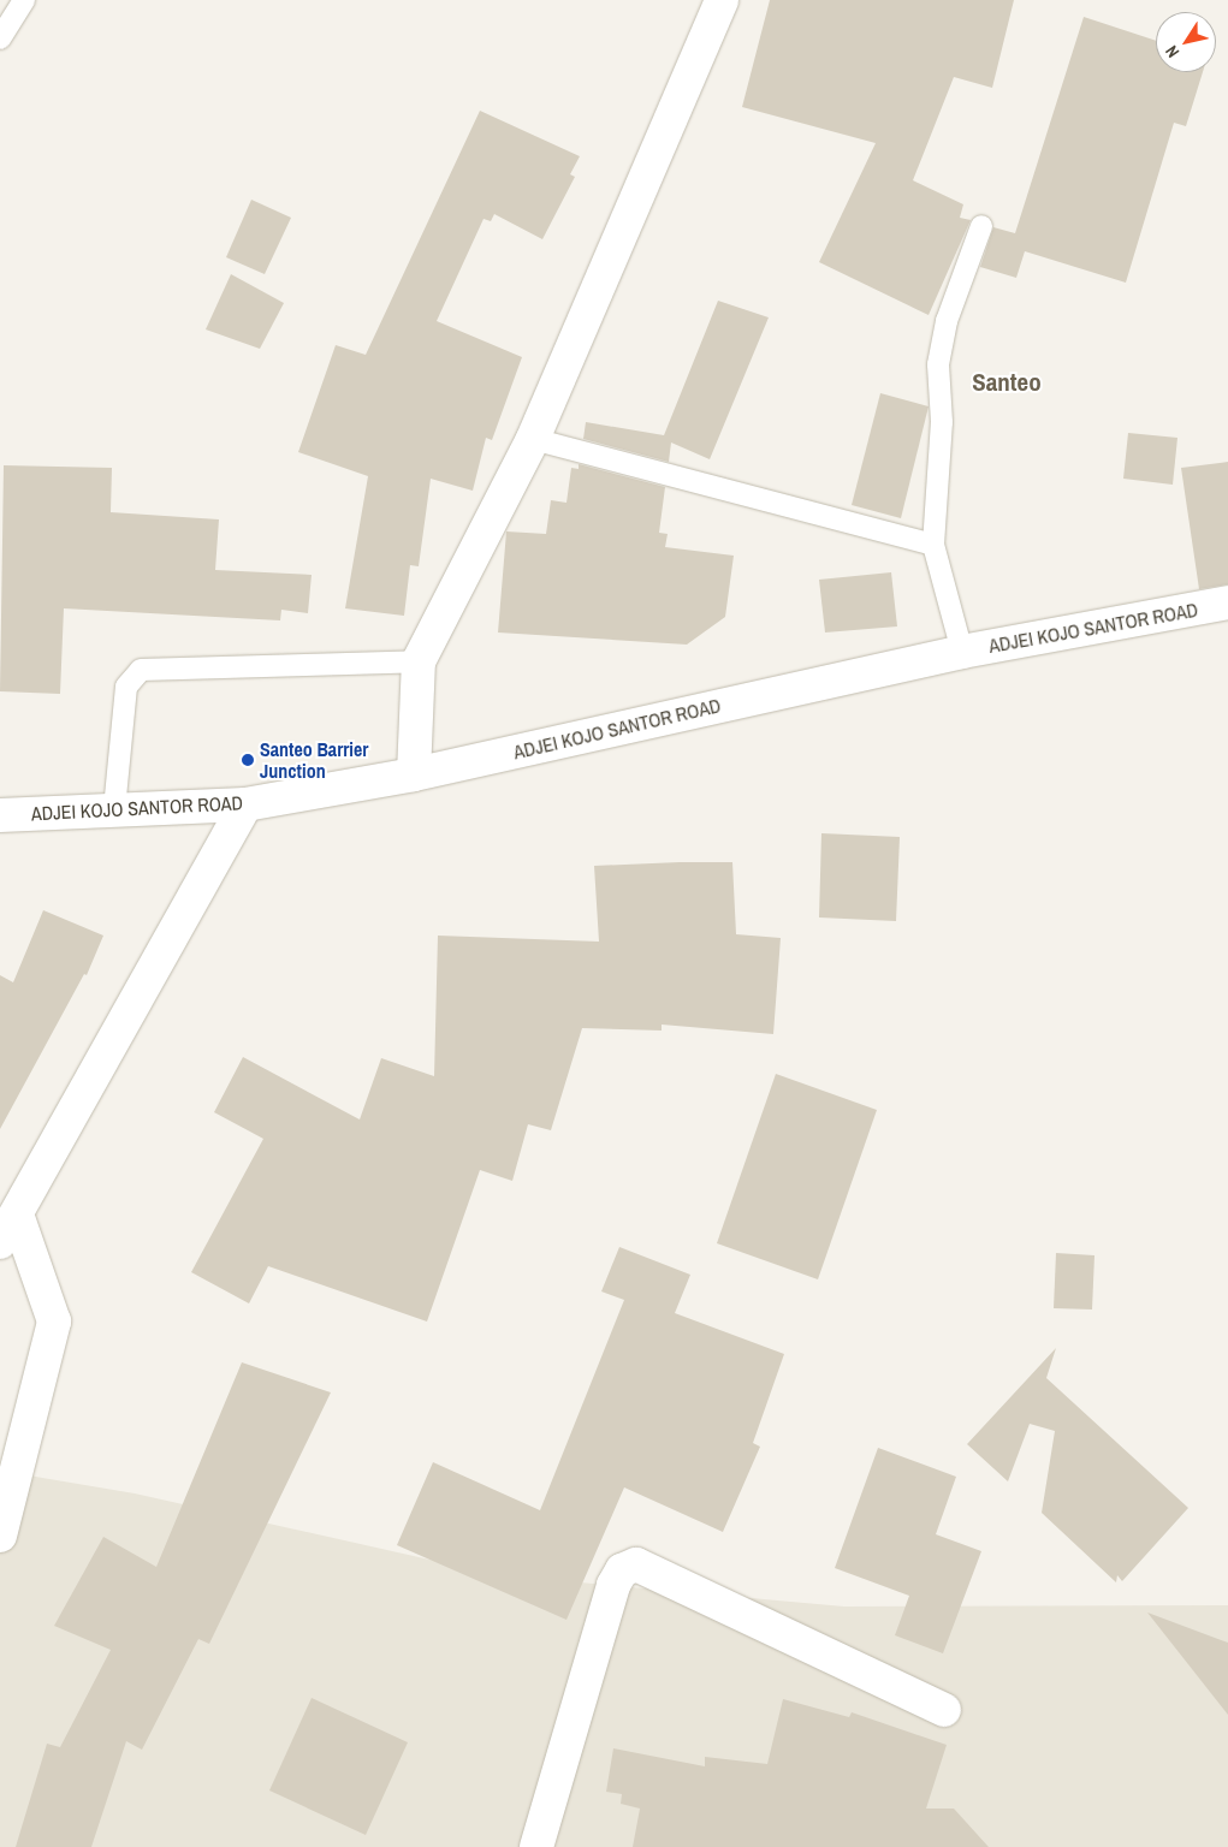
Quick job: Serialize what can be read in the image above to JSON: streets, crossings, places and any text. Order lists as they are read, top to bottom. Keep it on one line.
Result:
{"streets":{"street":["ADJEI KOJO SANTOR ROAD"]},"districts":["Santeo"],"places":["Santeo Barrier Junction"],"north":"bottom left"}
